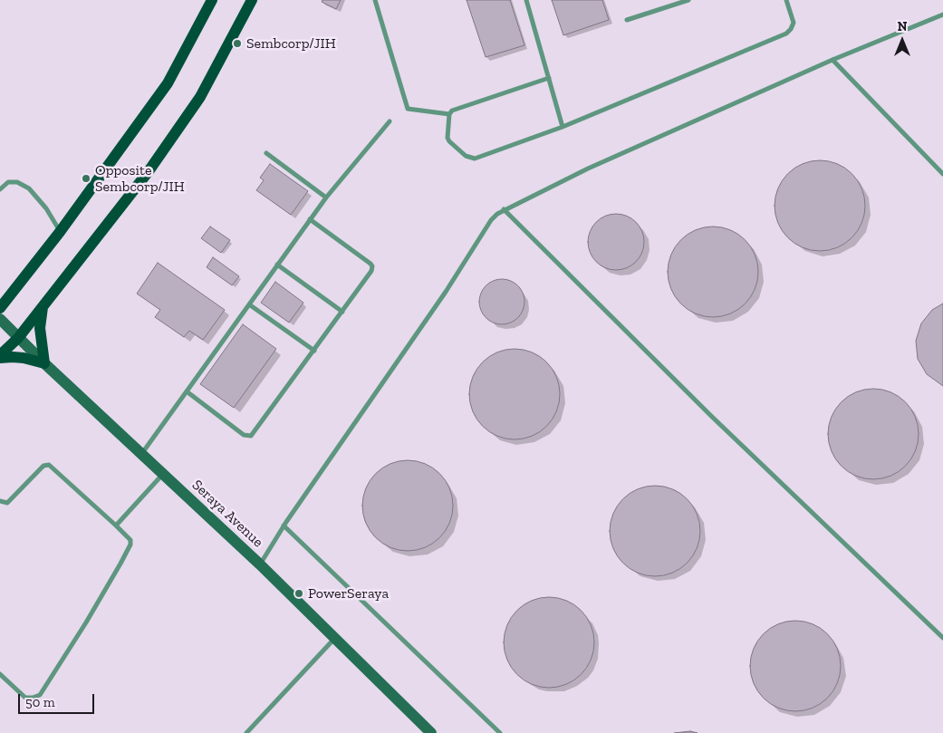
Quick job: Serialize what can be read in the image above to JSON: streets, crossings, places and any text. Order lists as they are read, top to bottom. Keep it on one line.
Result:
{"streets":{"street":["Seraya Avenue"]},"places":["Sembcorp/JIH","Opposite Sembcorp/JIH","PowerSeraya"],"scale_bar":"50 m","north":"top"}
